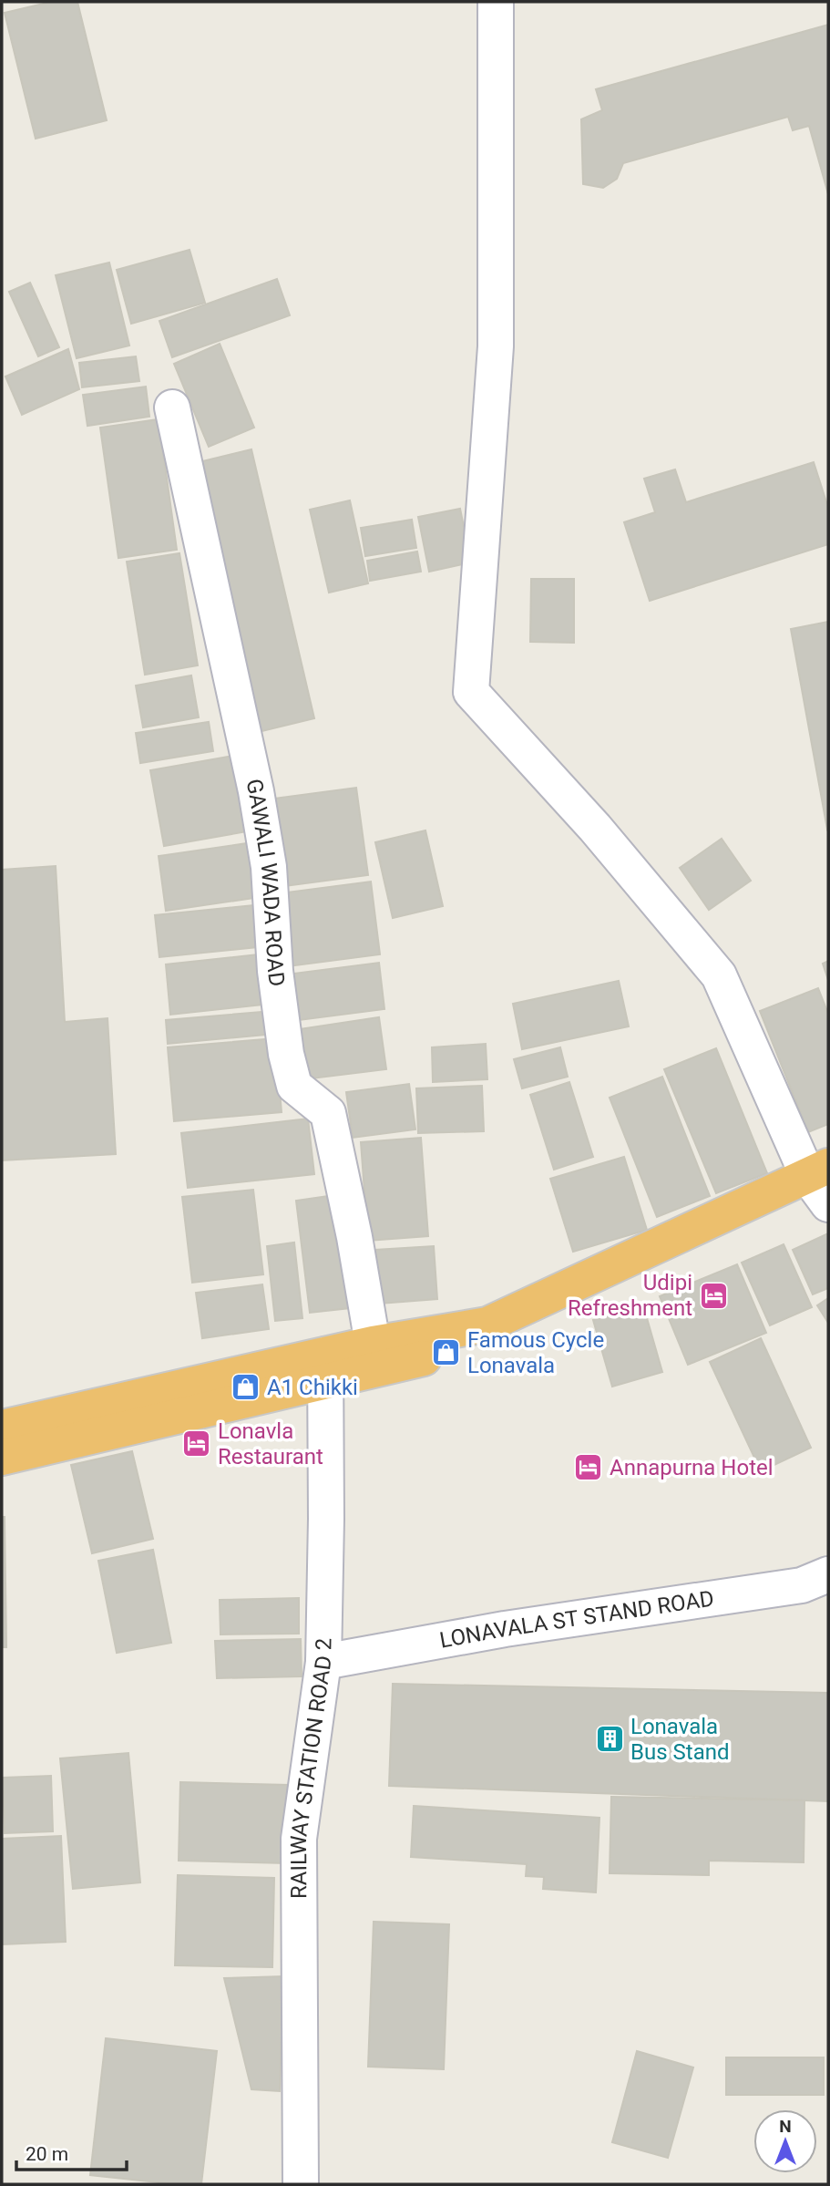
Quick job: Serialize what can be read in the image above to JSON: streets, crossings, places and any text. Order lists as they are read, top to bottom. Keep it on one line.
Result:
{"streets":{"street":["GAWALI WADA ROAD","LONAVALA ST STAND ROAD","RAILWAY STATION ROAD 2"]},"crossings":[["LONAVALA ST STAND ROAD","RAILWAY STATION ROAD 2"]],"places":{"hotel":["Udipi Refreshment","Lonavla Restaurant","Annapurna Hotel"],"shop":["Famous Cycle Lonavala","A1 Chikki"],"building":["Lonavala Bus Stand"]},"scale_bar":"20 m","north":"top"}
